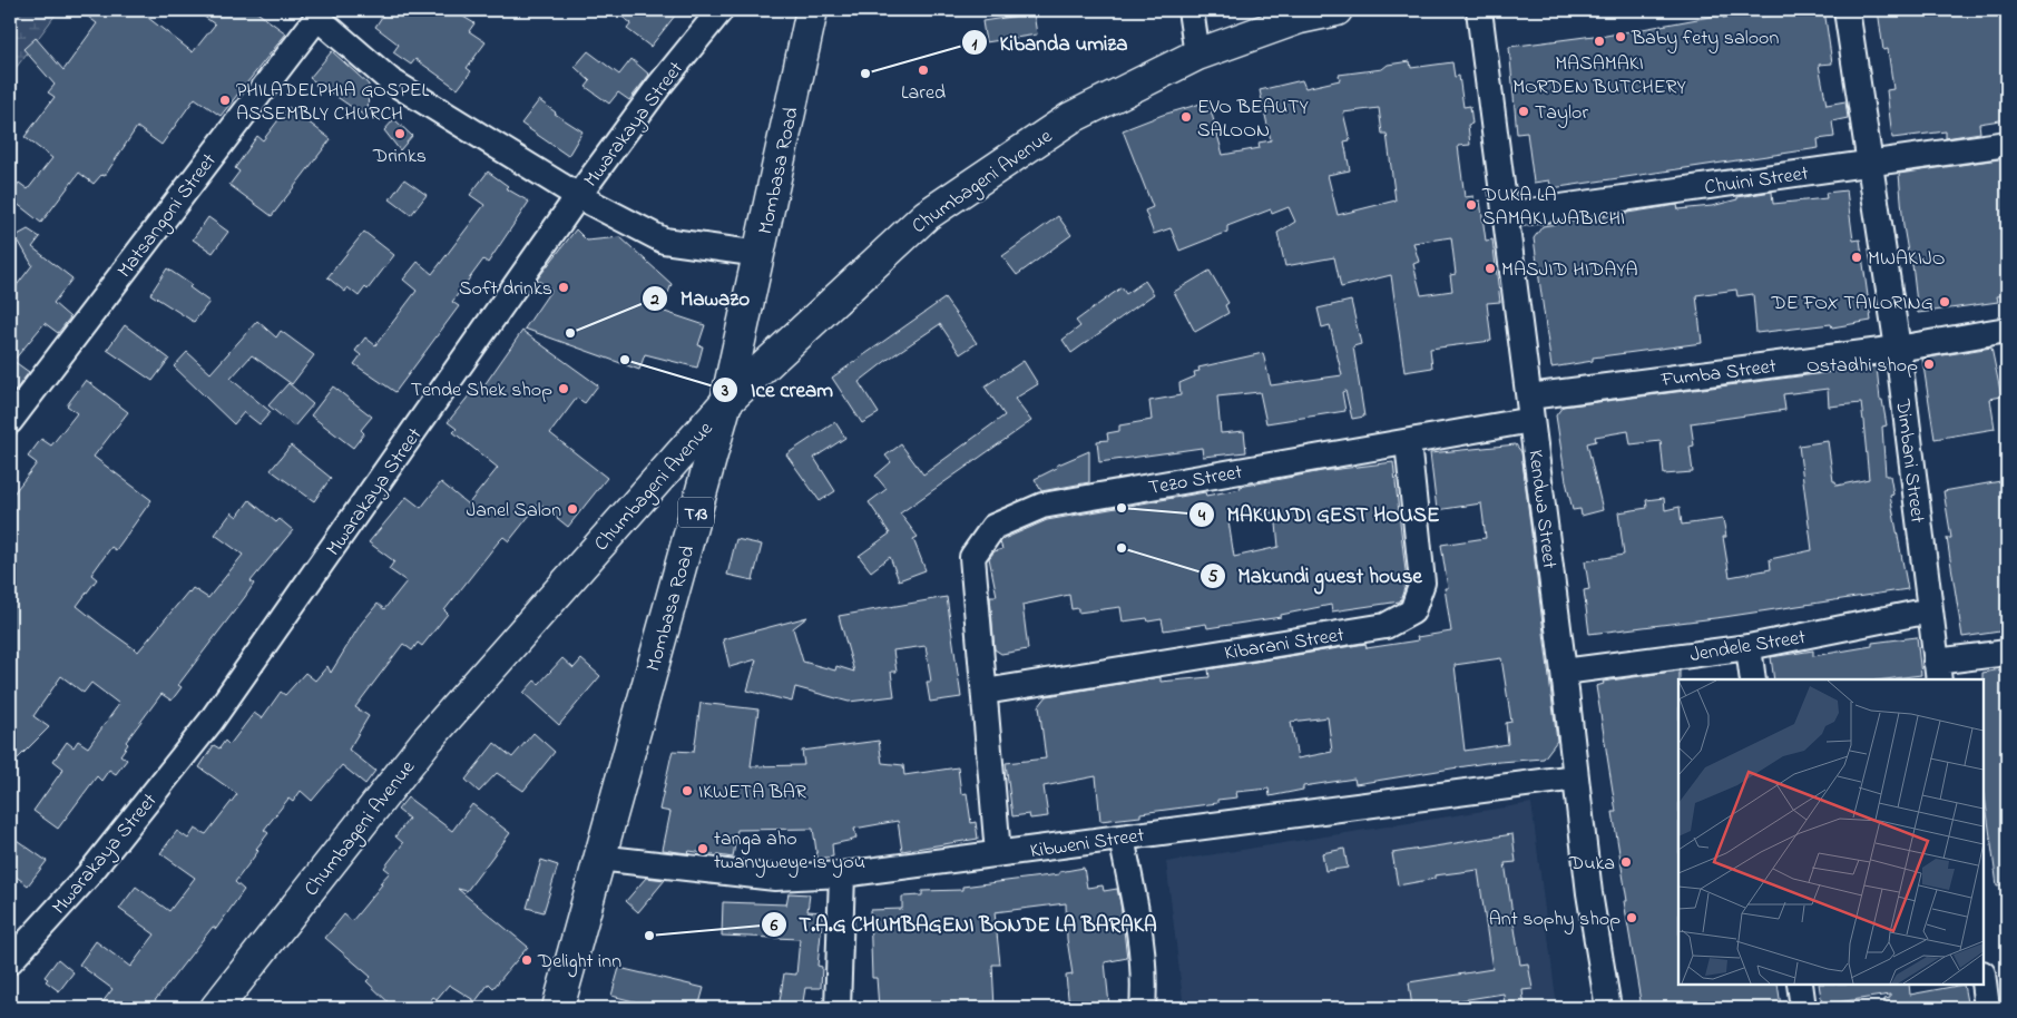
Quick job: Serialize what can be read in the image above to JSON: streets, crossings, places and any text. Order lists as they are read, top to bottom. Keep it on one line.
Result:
{"streets":{"main road":["Mombasa Road","Chumbageni Avenue","T13"],"street":["Mwarakaya Street","Chuini Street","Matsangoni Street","Fumba Street","Dimbani Street","Tezo Street","Kendwa Street","Kibarani Street","Jendele Street","Kibweni Street"]},"crossings":[["Mombasa Road","Chumbageni Avenue"],["Mombasa Road","Kibweni Street"],["Chuini Street","Dimbani Street"],["Chuini Street","Kendwa Street"],["Fumba Street","Dimbani Street"],["Fumba Street","Tezo Street"],["Fumba Street","Kendwa Street"],["Dimbani Street","Jendele Street"],["Tezo Street","Kendwa Street"],["Tezo Street","Kibarani Street"],["Tezo Street","Kibweni Street"],["Kendwa Street","Jendele Street"],["Kendwa Street","Kibweni Street"]],"places":["Baby fety saloon","MASAMAKI MORDEN BUTCHERY","Lared","Kibanda umiza","PHILADELPHIA GOSPEL ASSEMBLY CHURCH","Taylor","EVO BEAUTY SALOON","Drinks","DUKA LA SAMAKI WABICHI","MWAKIJO","MASJID HIDAYA","Soft drinks","DE FOX TAILORING","Mawazo","Ice cream","Ostadhi shop","Tende Shek shop","MAKUNDI GEST HOUSE","Janel Salon","Makundi guest house","IKWETA BAR","tanga aho twanyweye is you","Duka","Ant sophy shop","T.A.G CHUMBAGENI BONDE LA BARAKA","Delight inn"]}
